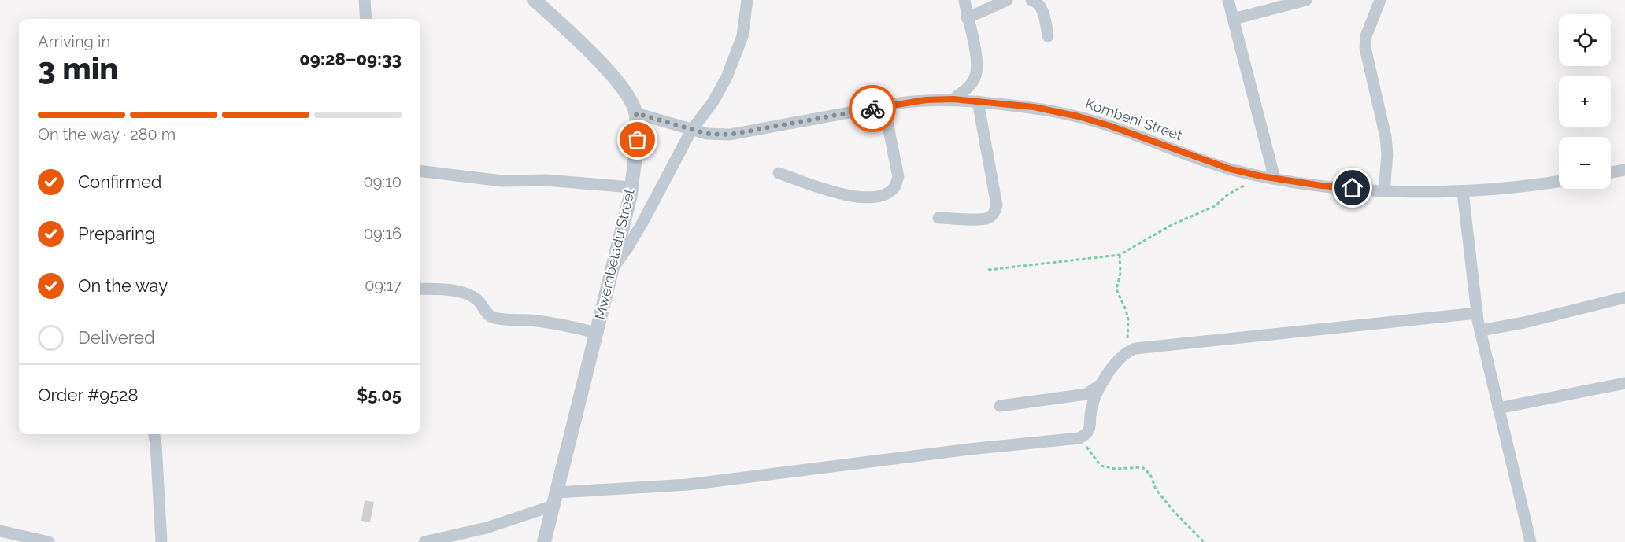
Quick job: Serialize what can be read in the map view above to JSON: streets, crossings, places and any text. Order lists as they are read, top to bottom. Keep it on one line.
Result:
{"streets":{"street":["Kombeni Street","Mwembeladu Street"]},"crossings":[["Kombeni Street","Mwembeladu Street"]],"page":{"map_buttons":["+","−"],"heading":["3 min","Arriving in","09:28–09:33"],"panel":["Order #9528","$5.05"],"bar":"On the way · 280 m","list":[["Confirmed","09:10"],["Preparing","09:16"],["On the way","09:17"],"Delivered"]}}
